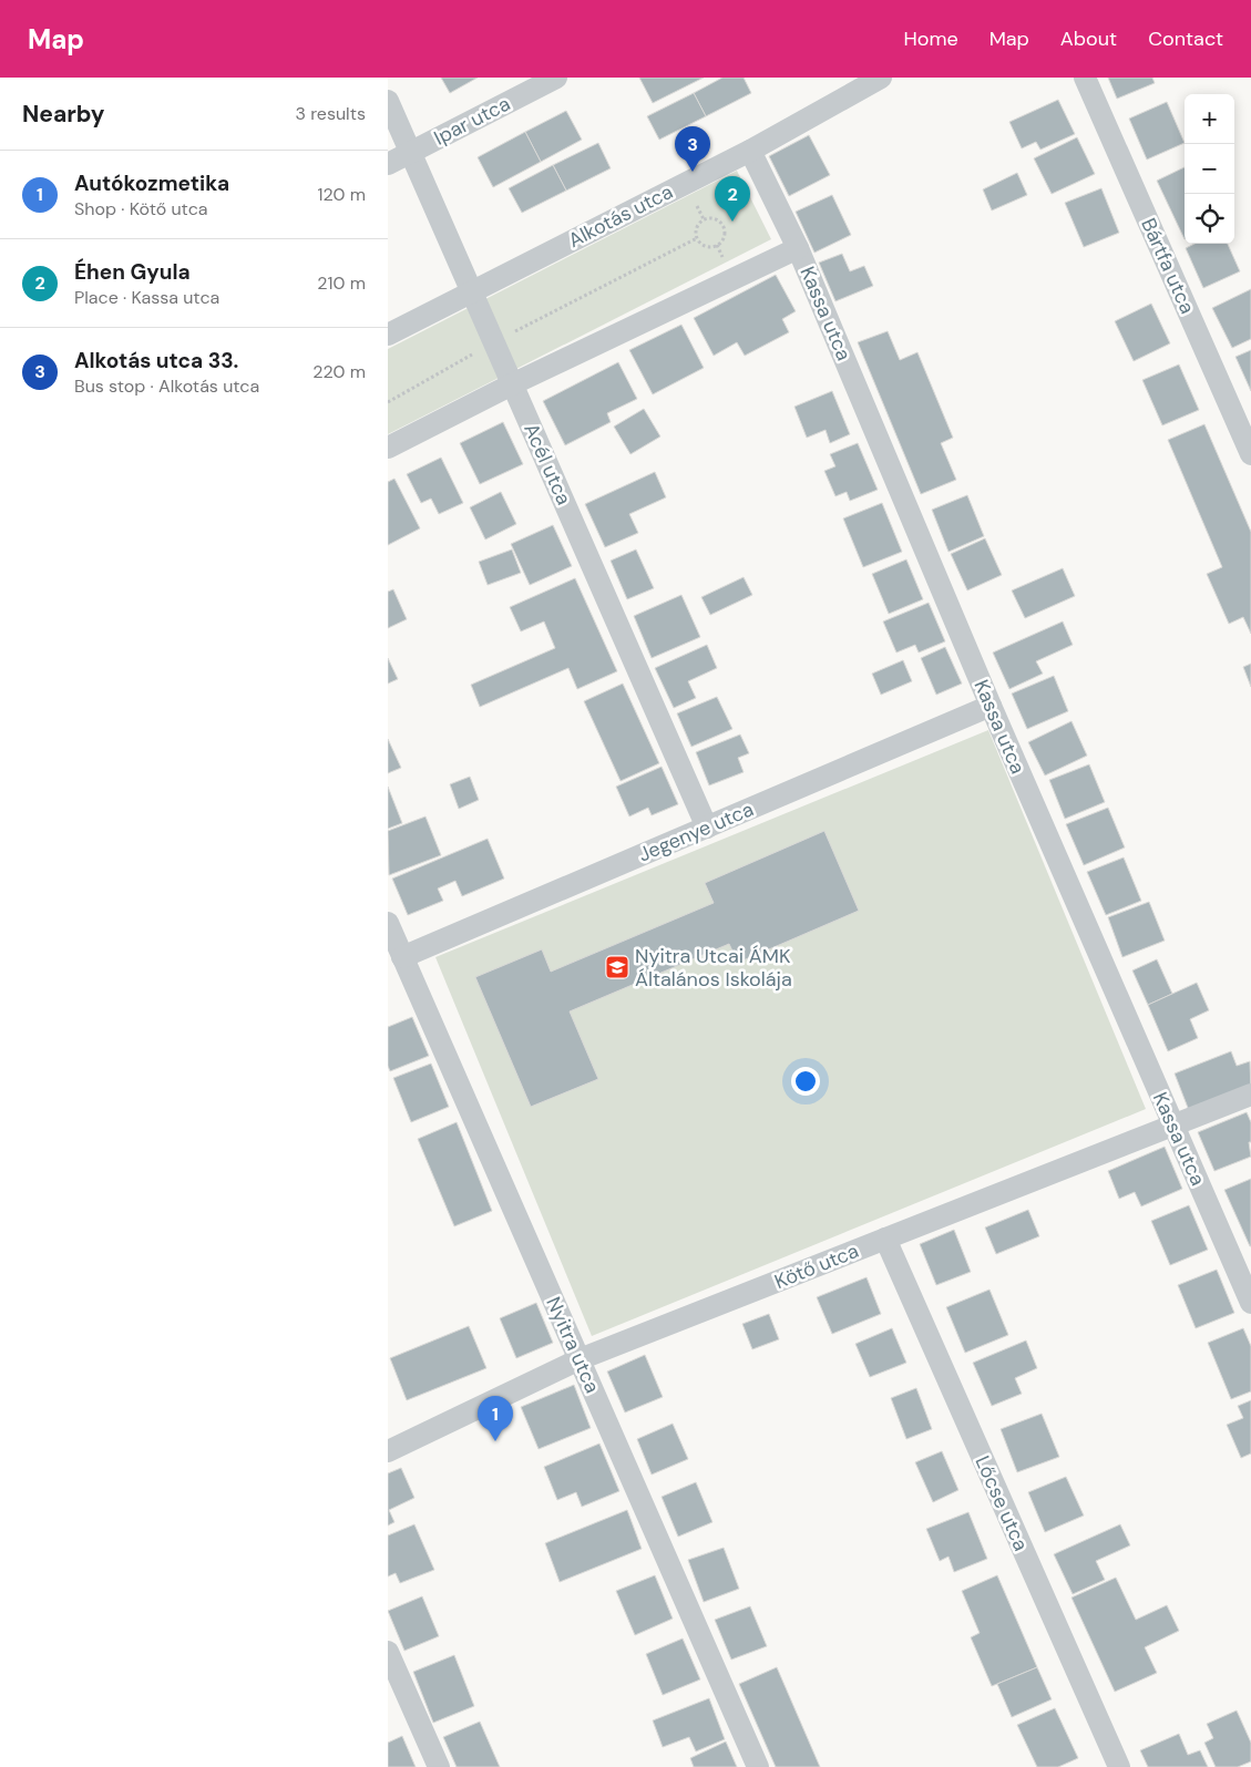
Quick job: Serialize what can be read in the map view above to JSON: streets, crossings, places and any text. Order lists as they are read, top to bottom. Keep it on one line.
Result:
{"streets":{"street":["Ipar utca","Alkotás utca","Bártfa utca","Kassa utca","Acél utca","Jegenye utca","Kötő utca","Nyitra utca","Lőcse utca"]},"crossings":[["Ipar utca","Acél utca"],["Alkotás utca","Kassa utca"],["Alkotás utca","Acél utca"],["Kassa utca","Jegenye utca"],["Kassa utca","Kötő utca"],["Acél utca","Jegenye utca"],["Jegenye utca","Nyitra utca"],["Kötő utca","Nyitra utca"],["Kötő utca","Lőcse utca"]],"places":{"school or university":["Nyitra Utcai ÁMK Általános Iskolája"]},"page":{"header":"Map","nav":["Home","Map","About","Contact"],"heading":["Nearby","3 results"],"map_buttons":["+","−"],"pins":["3","2","1"],"list":[{"mark":"1","name":"Autókozmetika","note":"Shop · Kötő utca","value":"120 m"},{"mark":"2","name":"Éhen Gyula","note":"Place · Kassa utca","value":"210 m"},{"mark":"3","name":"Alkotás utca 33.","note":"Bus stop · Alkotás utca","value":"220 m"}]}}
